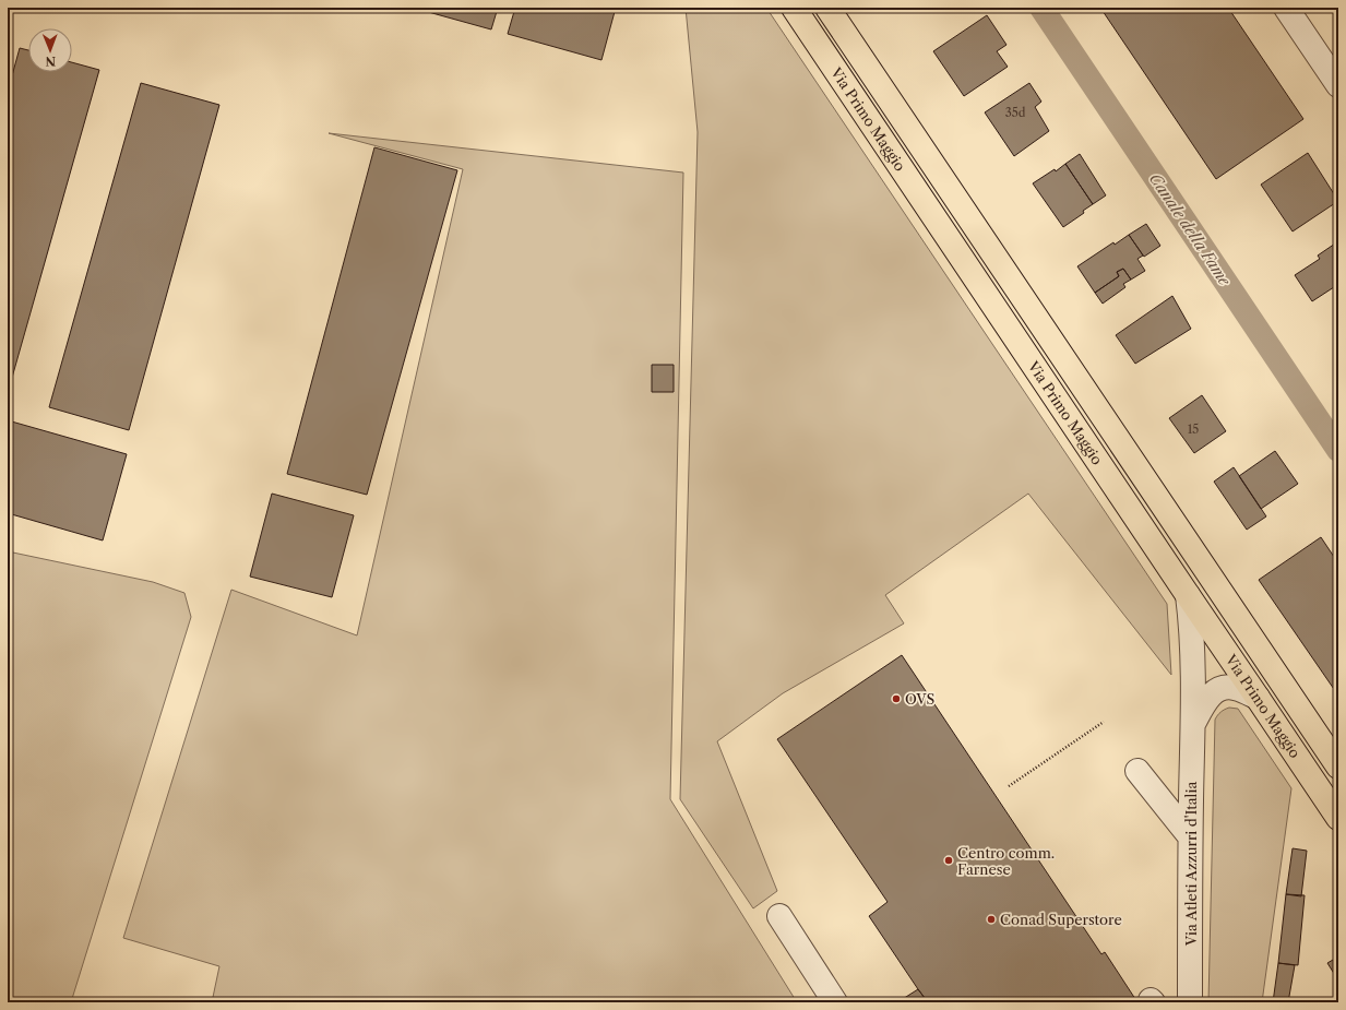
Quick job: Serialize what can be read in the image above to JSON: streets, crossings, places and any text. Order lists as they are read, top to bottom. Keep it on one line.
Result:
{"streets":{"main road":["Via Primo Maggio"],"street":["Via Atleti Azzurri d'Italia"]},"crossings":[["Via Primo Maggio","Via Atleti Azzurri d'Italia"]],"water":["Canale della Fame"],"places":["OVS","Centro comm. Farnese","Conad Superstore"],"house_numbers":["35d","15"],"north":"bottom"}
